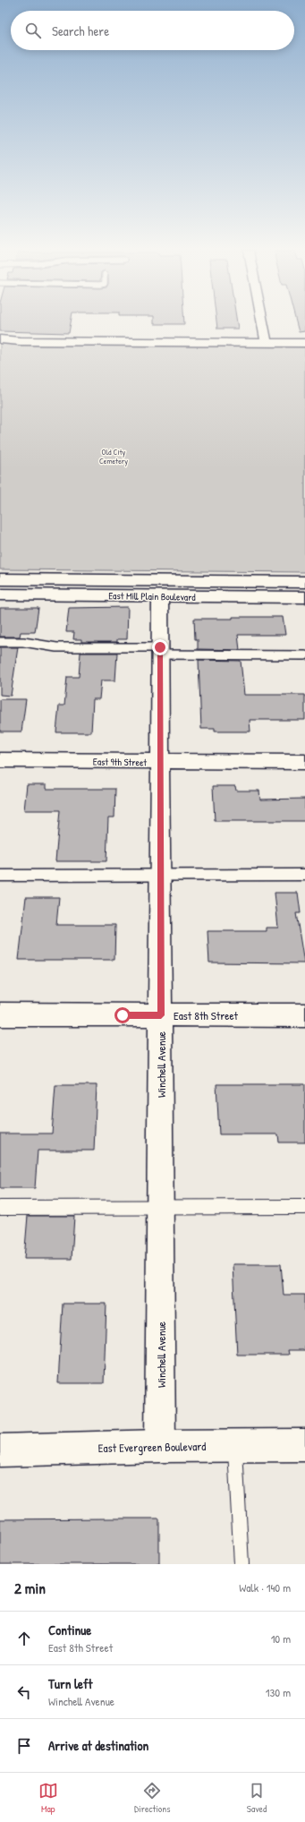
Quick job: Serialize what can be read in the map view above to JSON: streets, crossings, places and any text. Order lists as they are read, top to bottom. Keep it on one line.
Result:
{"streets":{"main road":["East Mill Plain Boulevard","East Evergreen Boulevard"],"street":["East 9th Street","East 8th Street","Winchell Avenue"]},"crossings":[["East Mill Plain Boulevard","Winchell Avenue"],["East 9th Street","Winchell Avenue"],["East 8th Street","Winchell Avenue"],["Winchell Avenue","East Evergreen Boulevard"]],"parks":["Old City Cemetery"],"page":{"search":"Search here","heading":["2 min","Walk · 140 m"],"list":[["Continue","East 8th Street","10 m"],["Turn left","Winchell Avenue","130 m"],"Arrive at destination"],"nav":["Map","Directions","Saved"]}}
